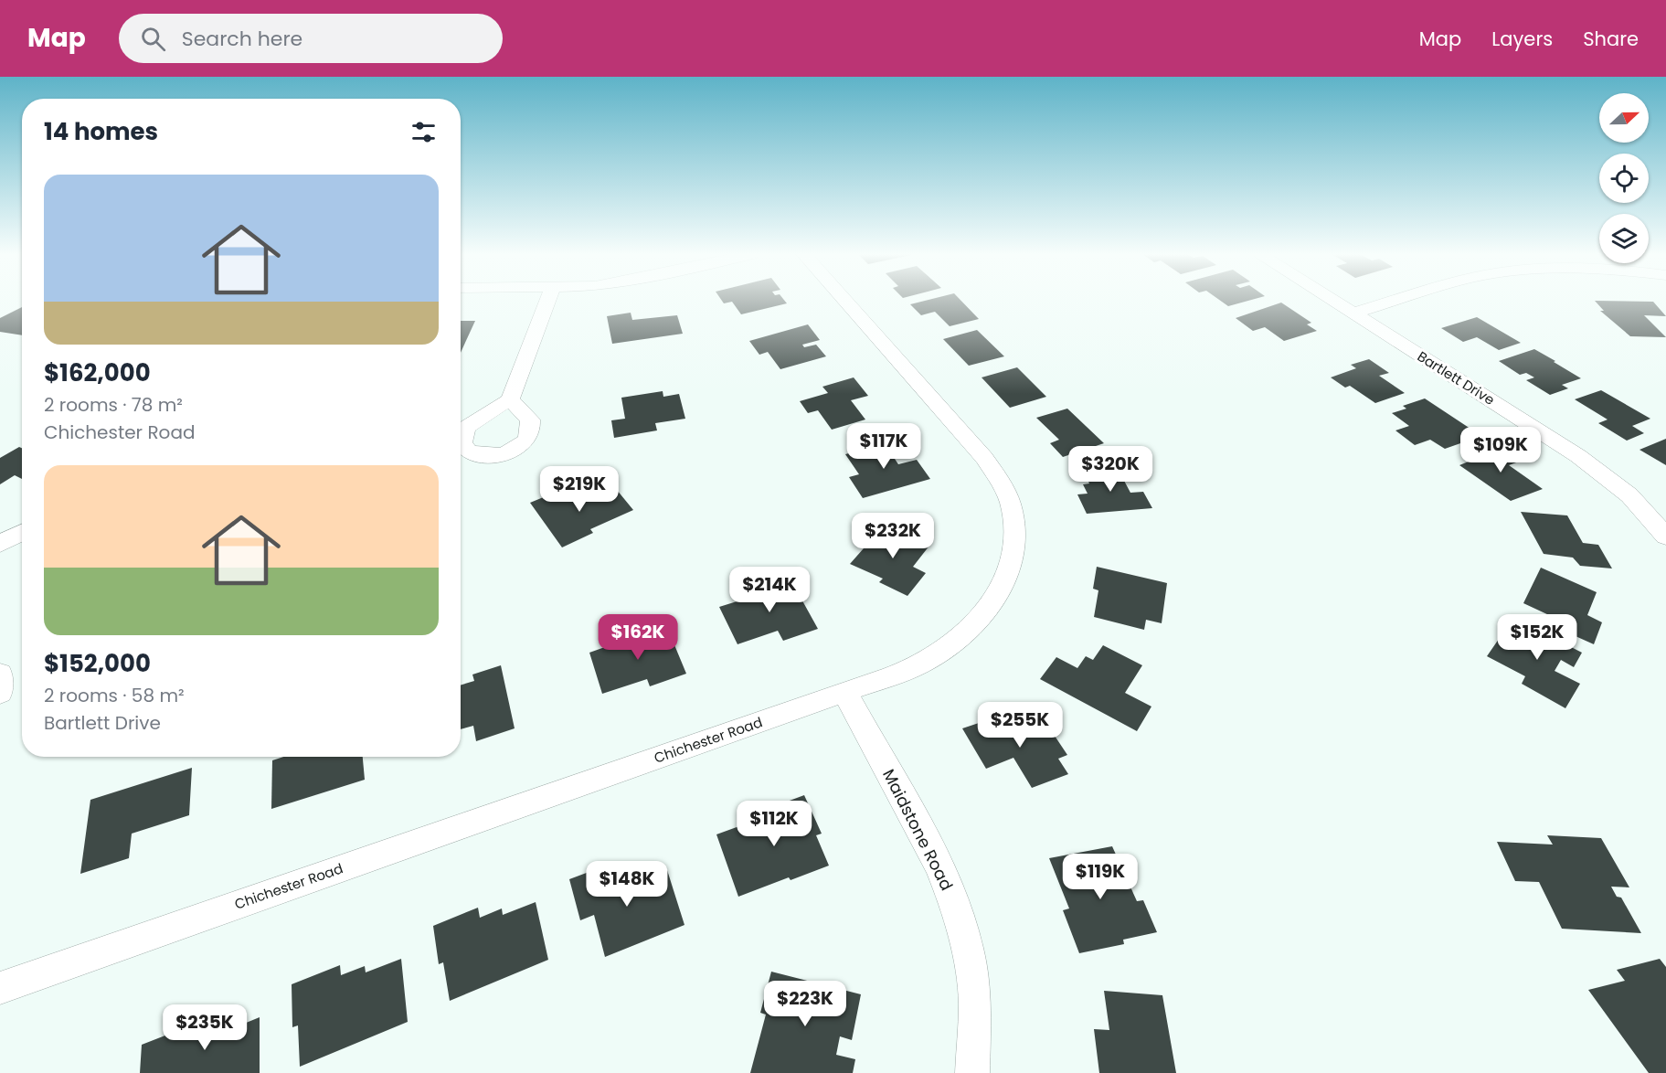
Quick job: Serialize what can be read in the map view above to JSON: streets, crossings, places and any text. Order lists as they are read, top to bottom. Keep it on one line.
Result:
{"streets":{"street":["Bartlett Drive","Chichester Road","Maidstone Road"]},"crossings":[["Chichester Road","Maidstone Road"]],"north":"right","page":{"header":"Map","search":"Search here","nav":["Map","Layers","Share"],"heading":"14 homes","list":[{"name":"$162,000","note":"2 rooms · 78 m² · Chichester Road"},{"name":"$152,000","note":"2 rooms · 58 m² · Bartlett Drive"}],"price":["$117K","$109K","$320K","$219K","$232K","$214K","$162K","$152K","$255K","$112K","$119K","$148K","$223K","$235K"]}}
